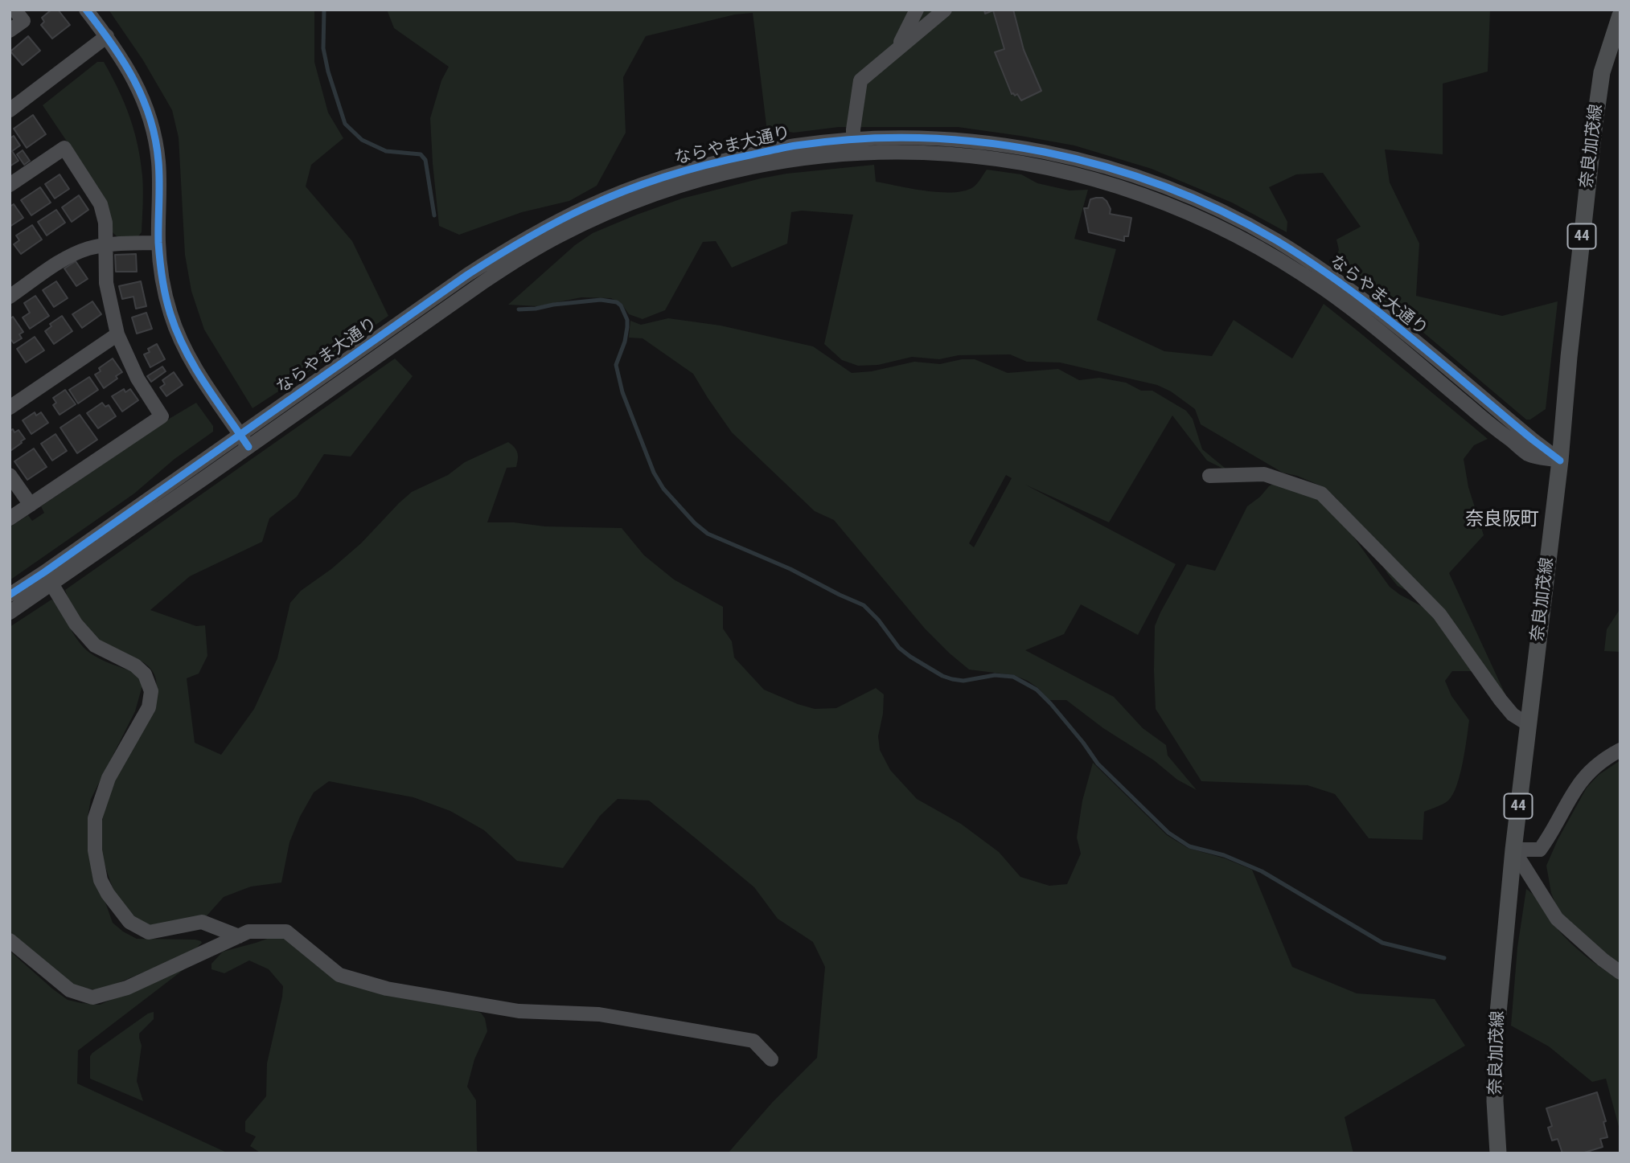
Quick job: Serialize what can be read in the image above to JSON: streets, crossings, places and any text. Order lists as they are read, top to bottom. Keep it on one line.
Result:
{"streets":{"main road":["奈良加茂線","44"],"street":["ならやま大通り"]},"crossings":[["ならやま大通り","奈良加茂線"]],"districts":["奈良阪町"]}
